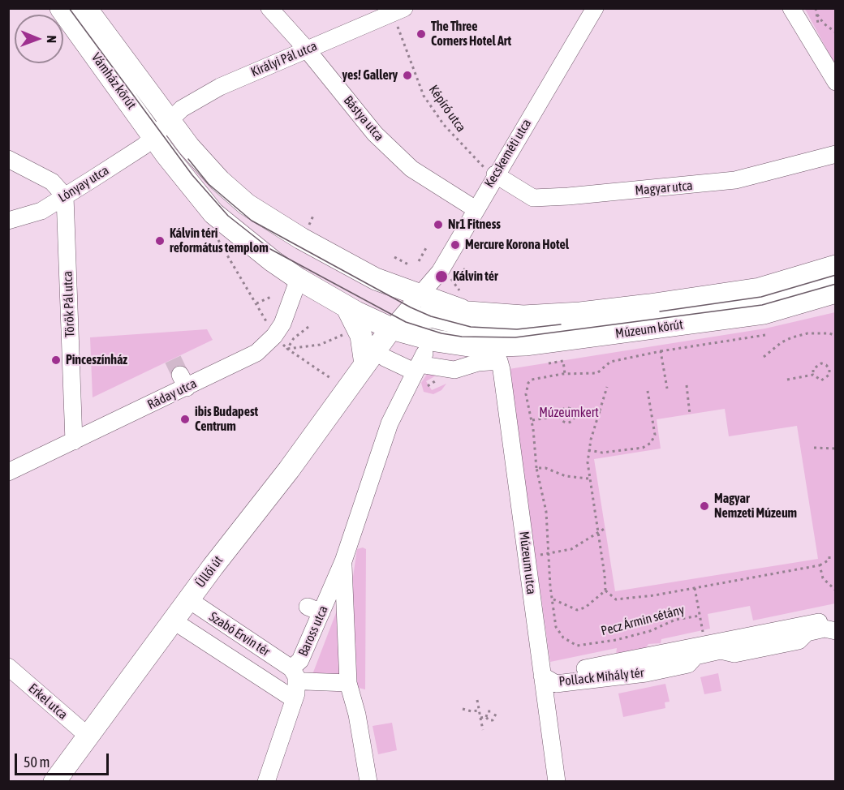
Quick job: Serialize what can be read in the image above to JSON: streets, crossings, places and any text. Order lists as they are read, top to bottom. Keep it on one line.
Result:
{"streets":{"main road":["Vámház körút","Múzeum körút","Üllői út"],"street":["Királyi Pál utca","Bástya utca","Kecskeméti utca","Lónyay utca","Magyar utca","Török Pál utca","Ráday utca","Múzeum utca","Baross utca","Szabó Ervin tér","Pollack Mihály tér","Erkel utca"],"path":["Képíró utca","Pecz Ármin sétány"]},"crossings":[["Királyi Pál utca","Vámház körút"],["Királyi Pál utca","Képíró utca"],["Királyi Pál utca","Bástya utca"],["Királyi Pál utca","Lónyay utca"],["Vámház körút","Lónyay utca"],["Képíró utca","Kecskeméti utca"],["Képíró utca","Magyar utca"],["Bástya utca","Kecskeméti utca"],["Kecskeméti utca","Magyar utca"],["Kecskeméti utca","Múzeum körút"],["Kecskeméti utca","Baross utca"],["Lónyay utca","Török Pál utca"],["Török Pál utca","Ráday utca"],["Múzeum körút","Múzeum utca"],["Múzeum körút","Baross utca"],["Múzeum utca","Pollack Mihály tér"],["Üllői út","Szabó Ervin tér"],["Üllői út","Erkel utca"],["Baross utca","Szabó Ervin tér"]],"parks":["Múzeumkert"],"places":["The Three Corners Hotel Art","yes! Gallery","Nr1 Fitness","Kálvin téri református templom","Mercure Korona Hotel","Kálvin tér","Pinceszínház","ibis Budapest Centrum","Magyar Nemzeti Múzeum"],"scale_bar":"50 m","north":"right"}
